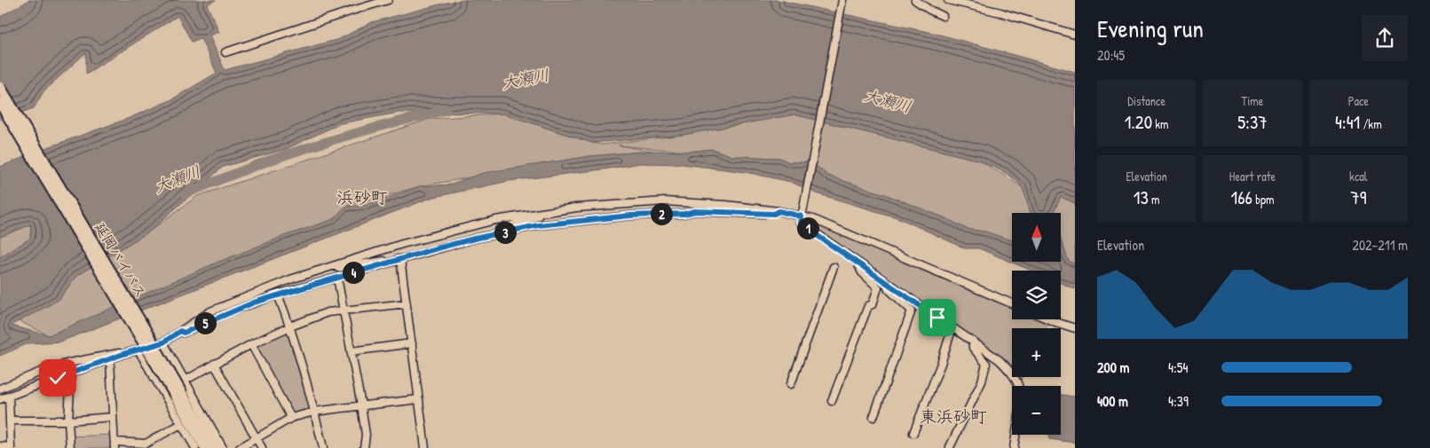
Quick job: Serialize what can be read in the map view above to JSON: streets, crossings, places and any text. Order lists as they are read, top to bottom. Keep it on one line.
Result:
{"streets":{"highway":["延岡バイパス"]},"districts":["浜砂町","東浜砂町"],"water":["大瀬川"],"north":"top","page":{"heading":["Evening run","20:45"],"stats":[["Distance","1.20 km"],["Time","5:37"],["Pace","4:41 /km"],["Elevation","13 m"],["Heart rate","166 bpm"],["kcal","79"]],"pins":["2","1","3","4","5"],"map_buttons":["+","−"],"chart":["Elevation","202–211 m"],"list":[{"name":"200 m","note":"4:54"},{"name":"400 m","note":"4:39"}]}}
